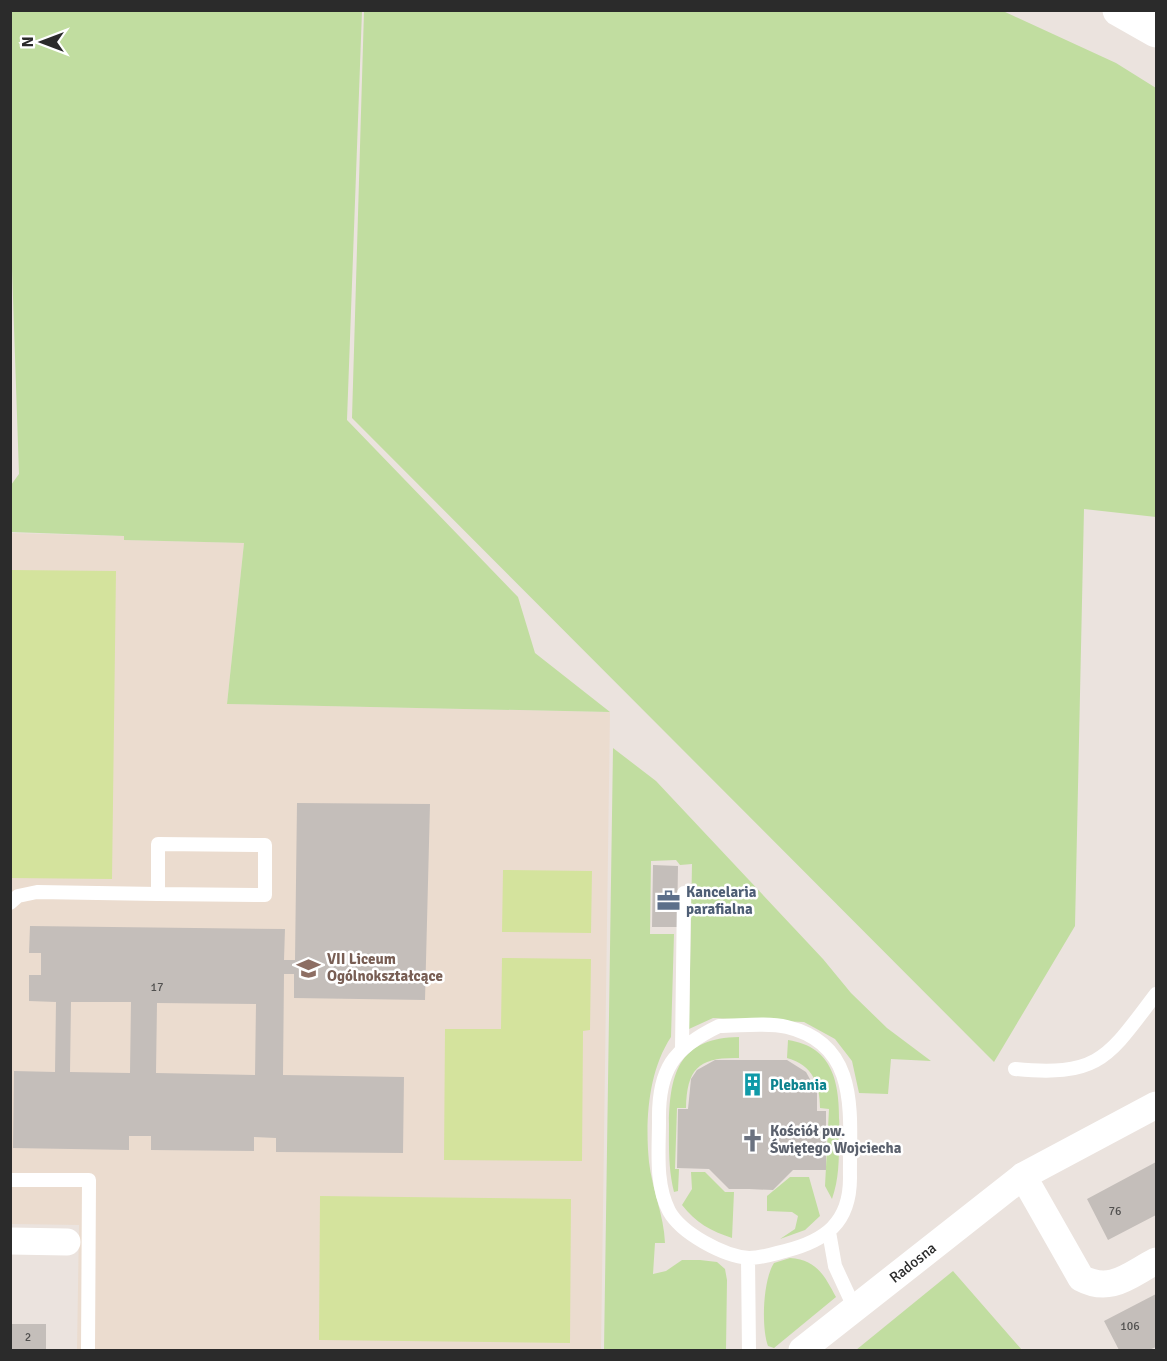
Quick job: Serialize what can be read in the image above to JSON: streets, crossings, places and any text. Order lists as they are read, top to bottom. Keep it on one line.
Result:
{"streets":{"street":["Radosna"]},"places":{"office":["Kancelaria parafialna"],"school or university":["VII Liceum Ogólnokształcące"],"building":["Plebania"],"church":["Kościół pw. Świętego Wojciecha"]},"house_numbers":["17","76","106","2"],"north":"left"}
